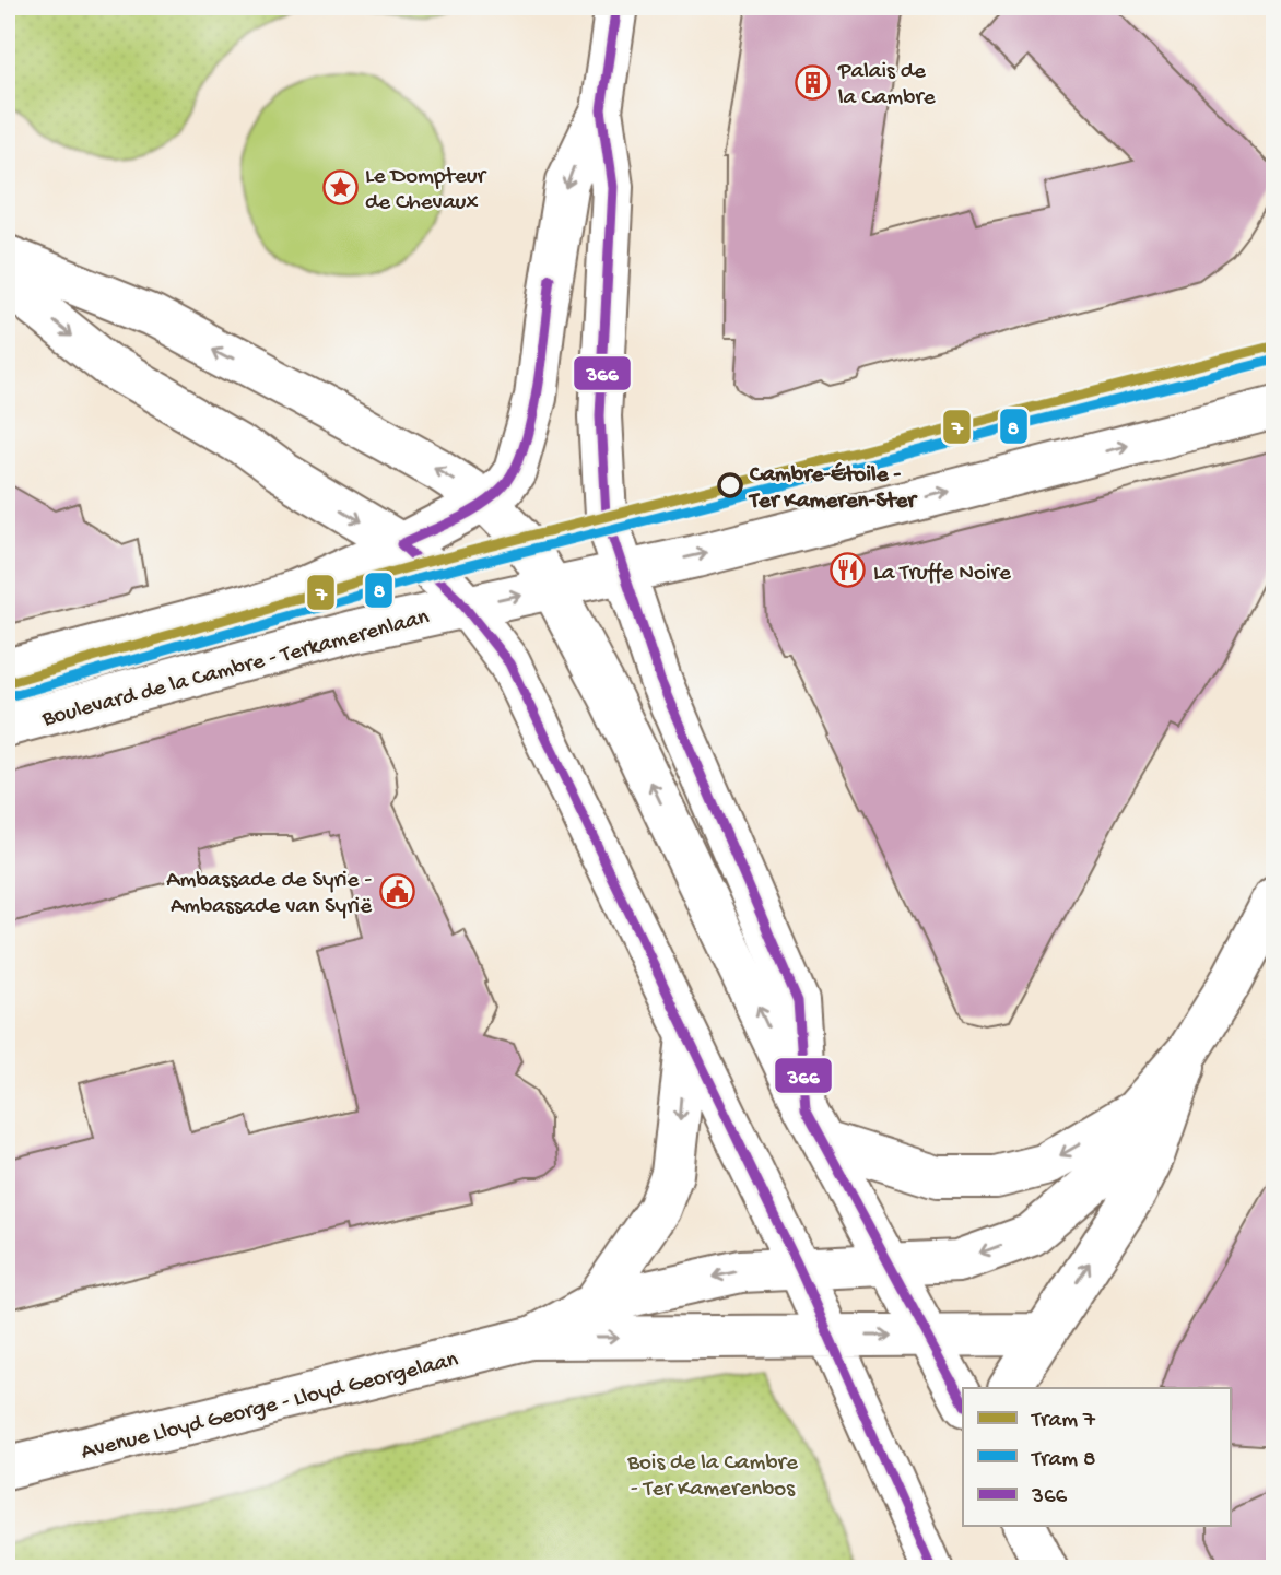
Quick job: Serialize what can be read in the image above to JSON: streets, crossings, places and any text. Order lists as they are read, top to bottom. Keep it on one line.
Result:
{"streets":{"main road":["Boulevard de la Cambre - Terkamerenlaan","Avenue Lloyd George - Lloyd Georgelaan"]},"one_way":["Boulevard de la Cambre - Terkamerenlaan"],"parks":["Bois de la Cambre - Ter Kamerenbos"],"places":{"building":["Palais de la Cambre"],"place":["Le Dompteur de Chevaux"],"other":["Cambre-Étoile - Ter Kameren-Ster"],"restaurant":["La Truffe Noire"],"public building":["Ambassade de Syrie - Ambassade van Syrië"]},"lines":["transit line 366","tram line 7","tram line 8"],"legend":["Tram 7","Tram 8","366"]}
